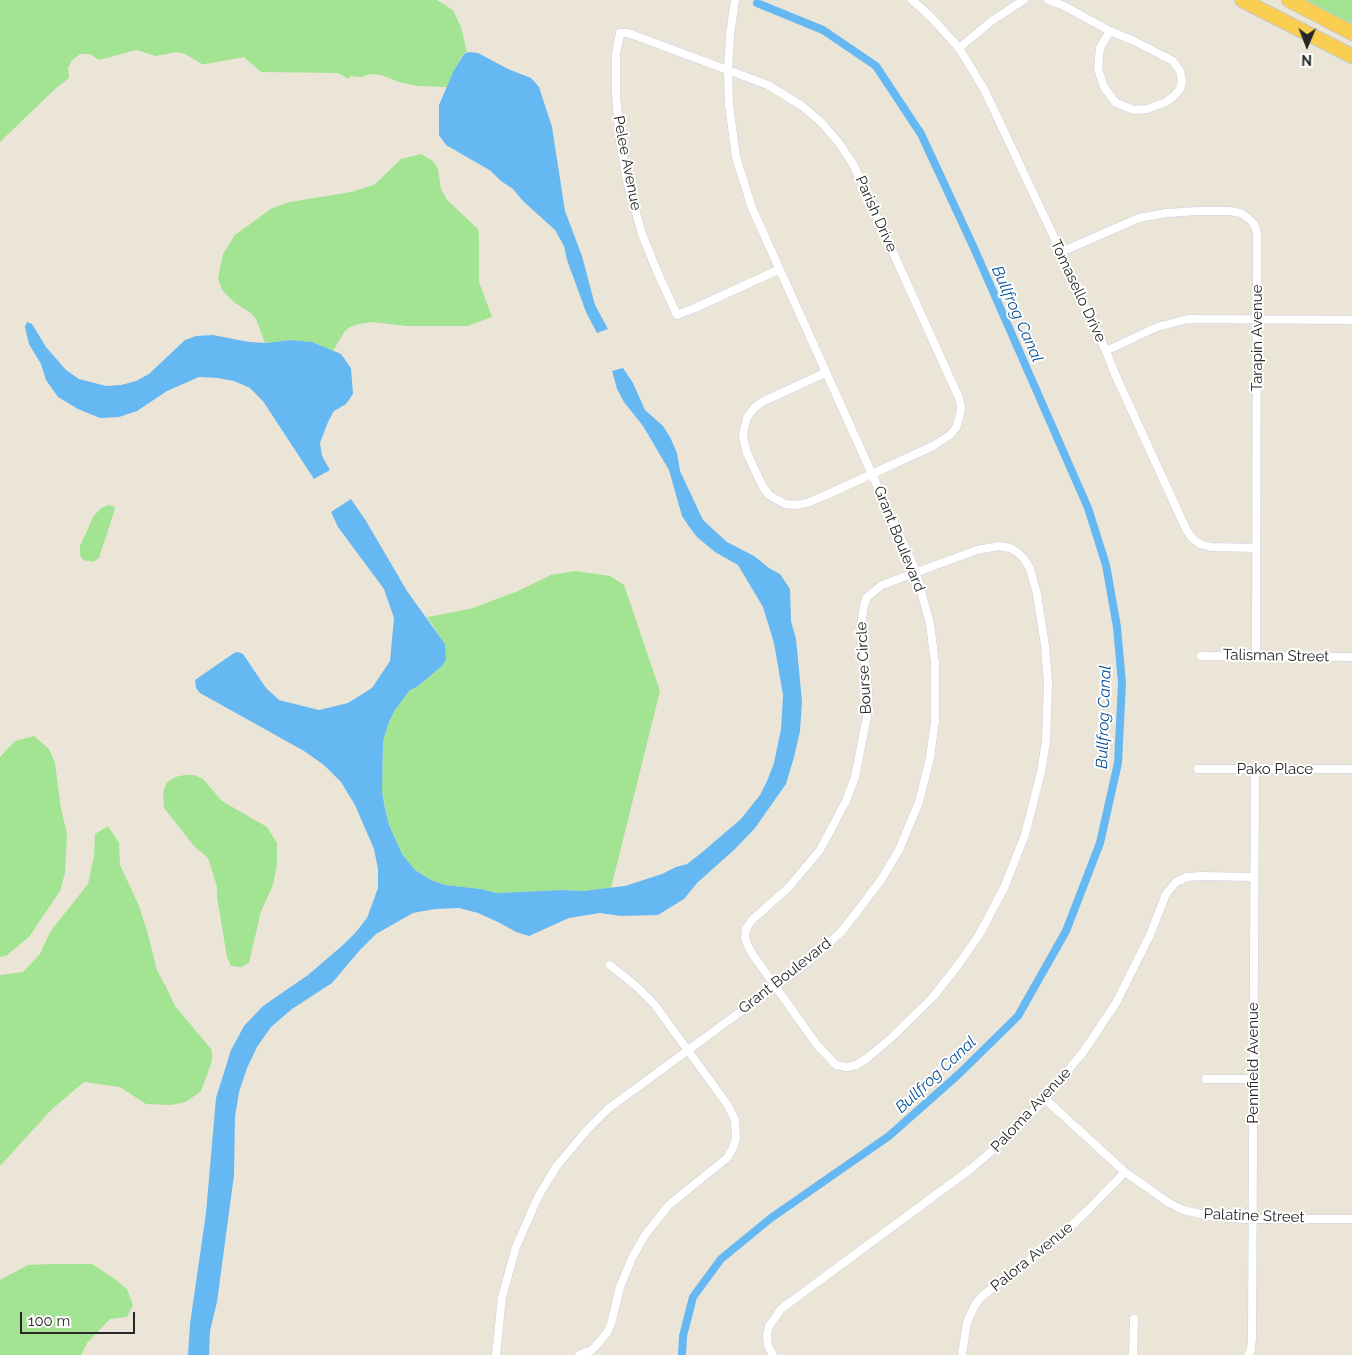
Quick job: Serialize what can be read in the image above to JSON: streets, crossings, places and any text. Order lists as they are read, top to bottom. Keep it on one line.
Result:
{"streets":{"street":["Pelee Avenue","Parish Drive","Tomasello Drive","Tarapin Avenue","Grant Boulevard","Talisman Street","Bourse Circle","Pako Place","Pennfield Avenue","Paloma Avenue","Palatine Street","Palora Avenue"]},"crossings":[["Pelee Avenue","Parish Drive"],["Pelee Avenue","Grant Boulevard"],["Parish Drive","Grant Boulevard"],["Tomasello Drive","Tarapin Avenue"],["Tarapin Avenue","Talisman Street"],["Grant Boulevard","Bourse Circle"],["Pako Place","Pennfield Avenue"],["Pennfield Avenue","Paloma Avenue"],["Pennfield Avenue","Palatine Street"],["Paloma Avenue","Palatine Street"],["Palatine Street","Palora Avenue"]],"water":["Bullfrog Canal"],"scale_bar":"100 m","north":"bottom"}
